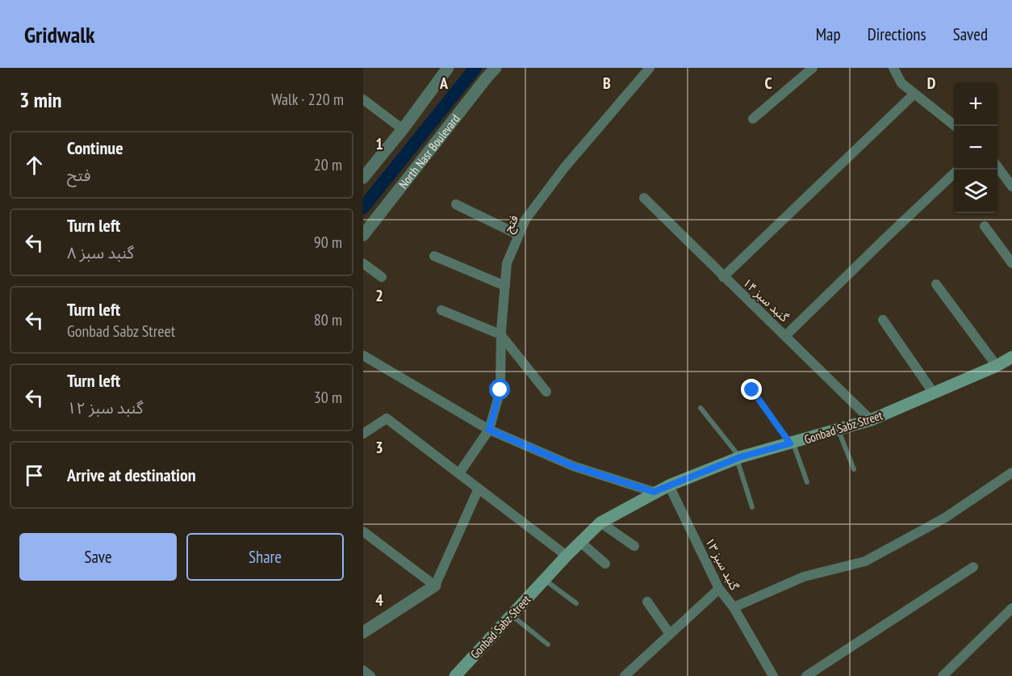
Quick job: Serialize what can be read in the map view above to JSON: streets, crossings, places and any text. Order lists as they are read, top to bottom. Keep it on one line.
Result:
{"streets":{"main road":["Gonbad Sabz Street"],"street":["North Nasr Boulevard","فتح","گنبد سبز ۱۴","گنبد سبز ۱۳"]},"crossings":[["گنبد سبز ۱۴","Gonbad Sabz Street"],["Gonbad Sabz Street","گنبد سبز ۱۳"]],"page":{"header":"Gridwalk","nav":["Map","Directions","Saved"],"heading":["3 min","Walk · 220 m"],"map_buttons":["+","−"],"list":[["Continue","فتح","20 m"],["Turn left","گنبد سبز ۸","90 m"],["Turn left","Gonbad Sabz Street","80 m"],["Turn left","گنبد سبز ۱۲","30 m"],"Arrive at destination"],"buttons":["Save","Share"]},"grid":{"columns":["A","B","C","D"],"rows":["1","2","3","4"]}}
